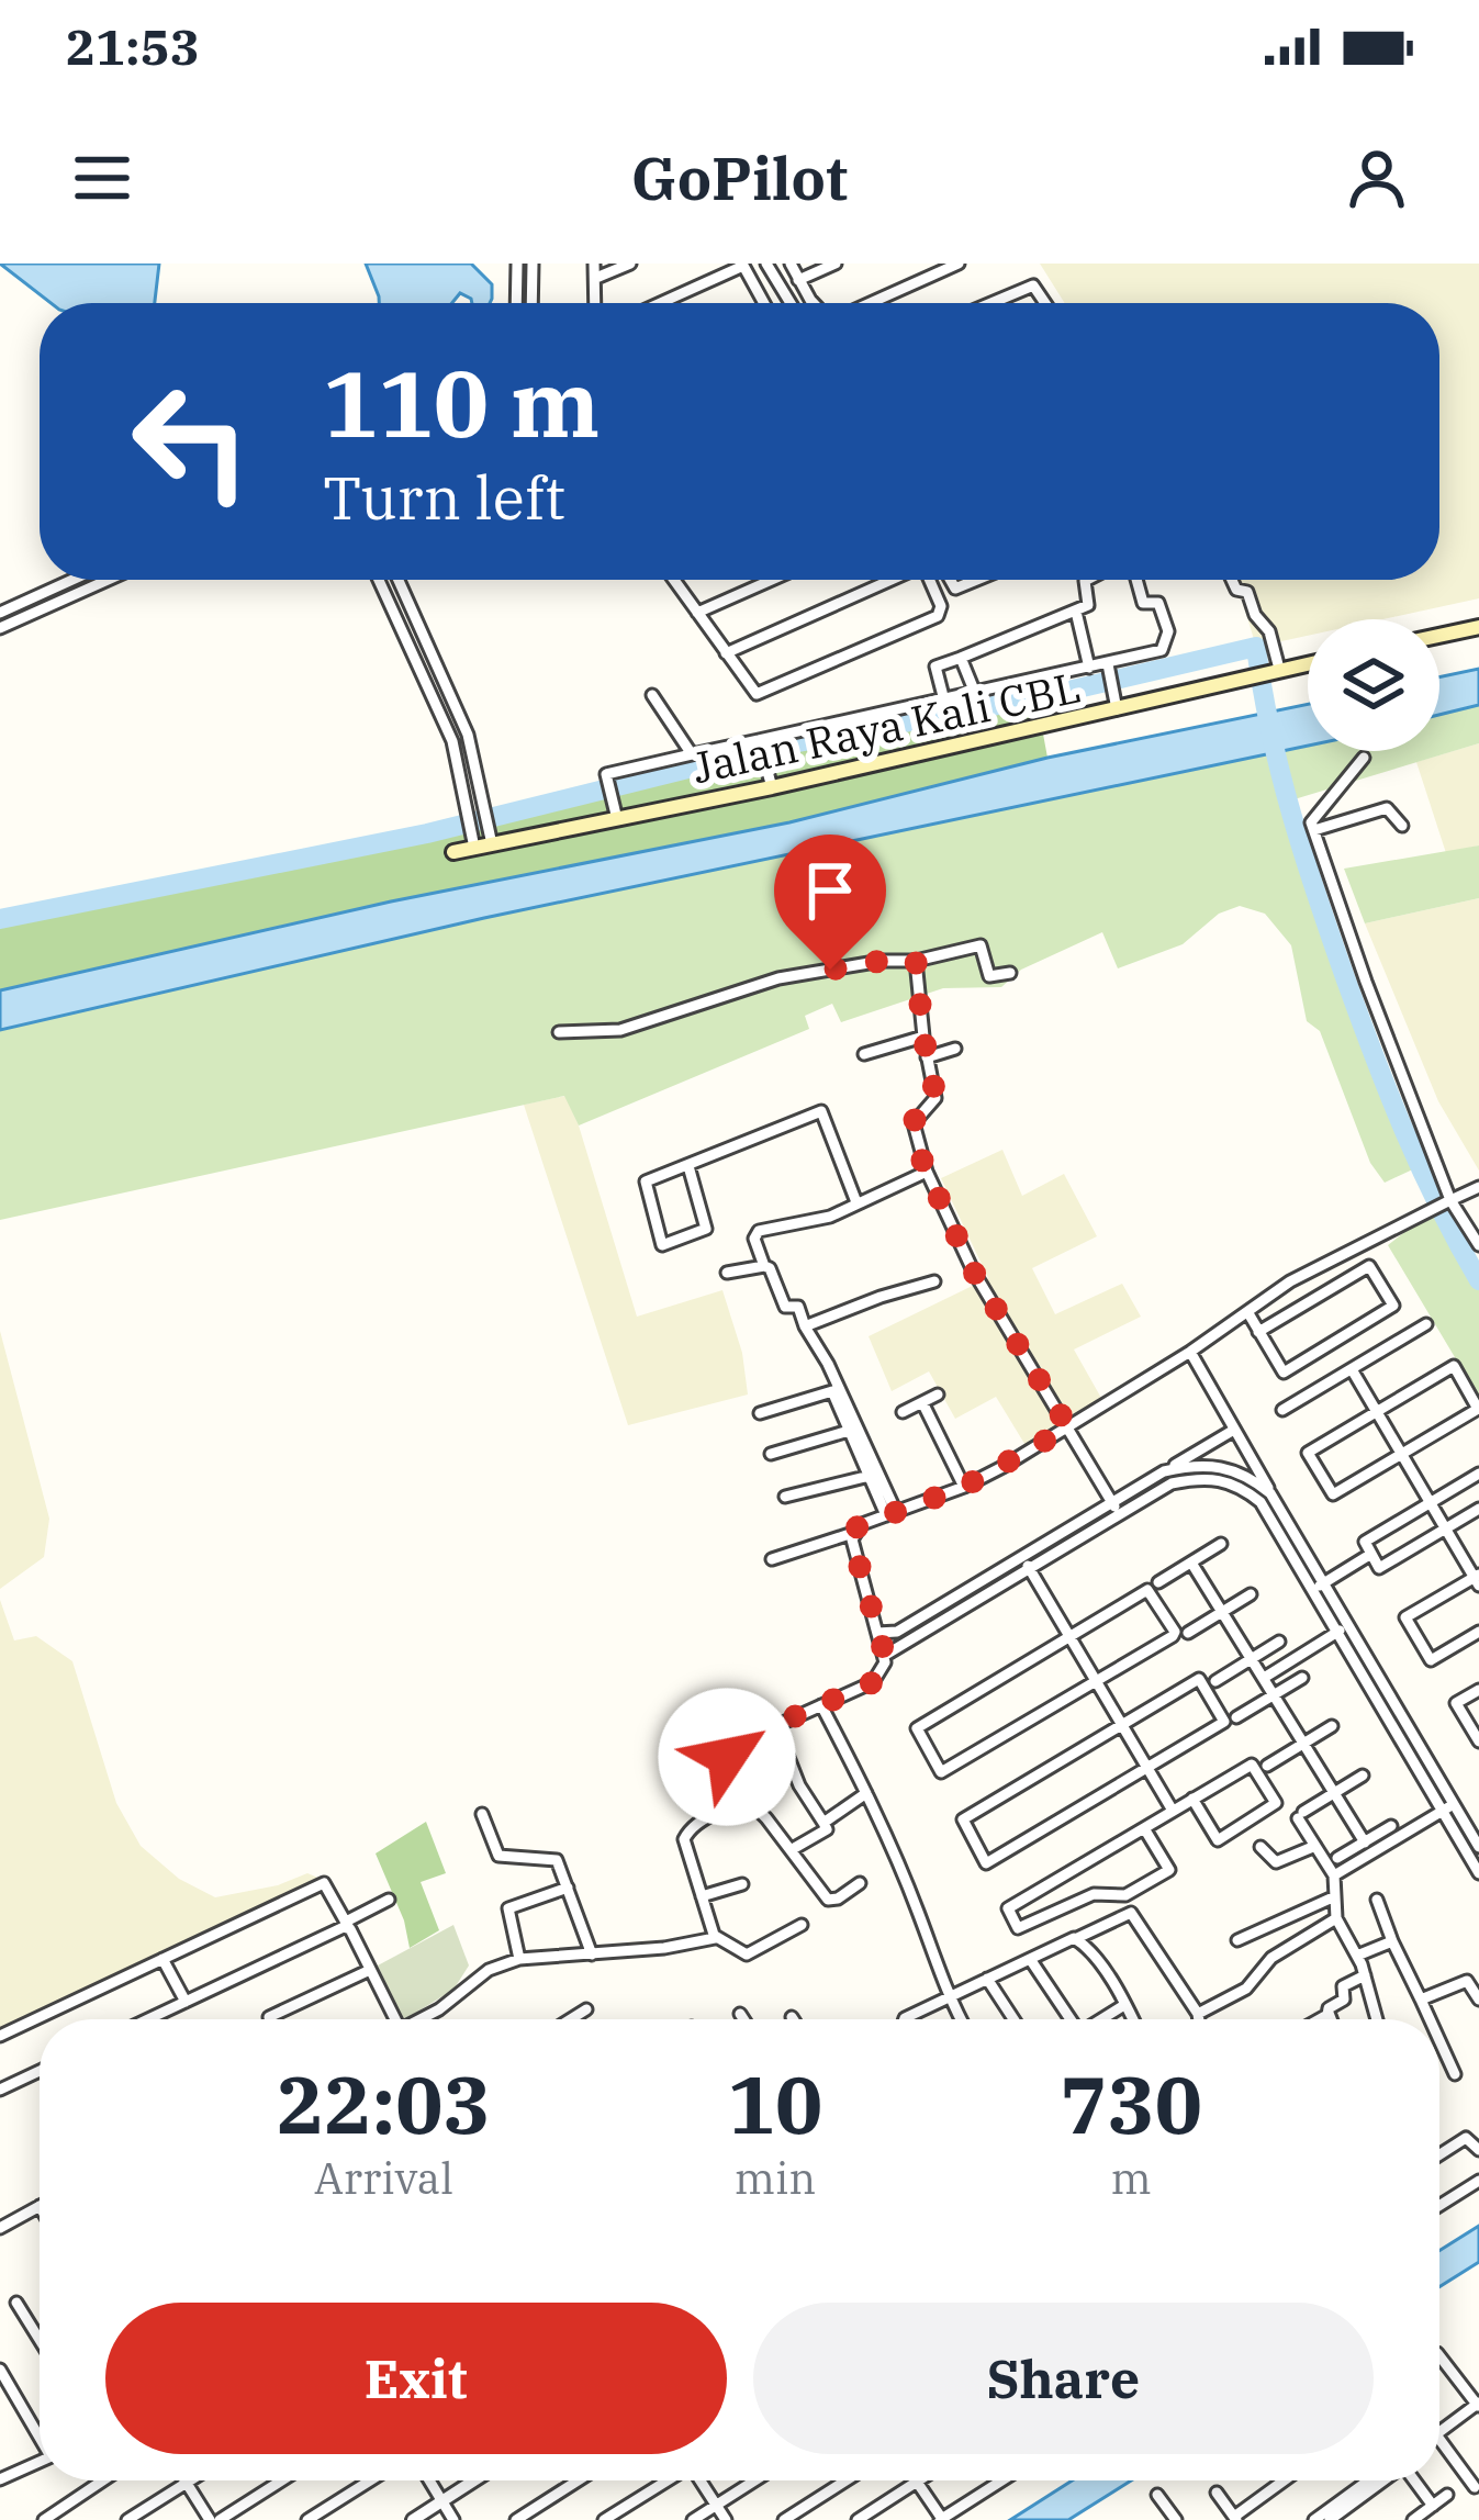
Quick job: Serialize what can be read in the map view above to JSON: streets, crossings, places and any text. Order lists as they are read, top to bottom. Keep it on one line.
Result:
{"streets":{"main road":["Jalan Raya Kali CBL"]},"page":{"status":"21:53","header":"GoPilot","turn":["110 m","Turn left"],"eta":["22:03","Arrival","10","min","730","m"],"buttons":["Exit","Share"]}}
